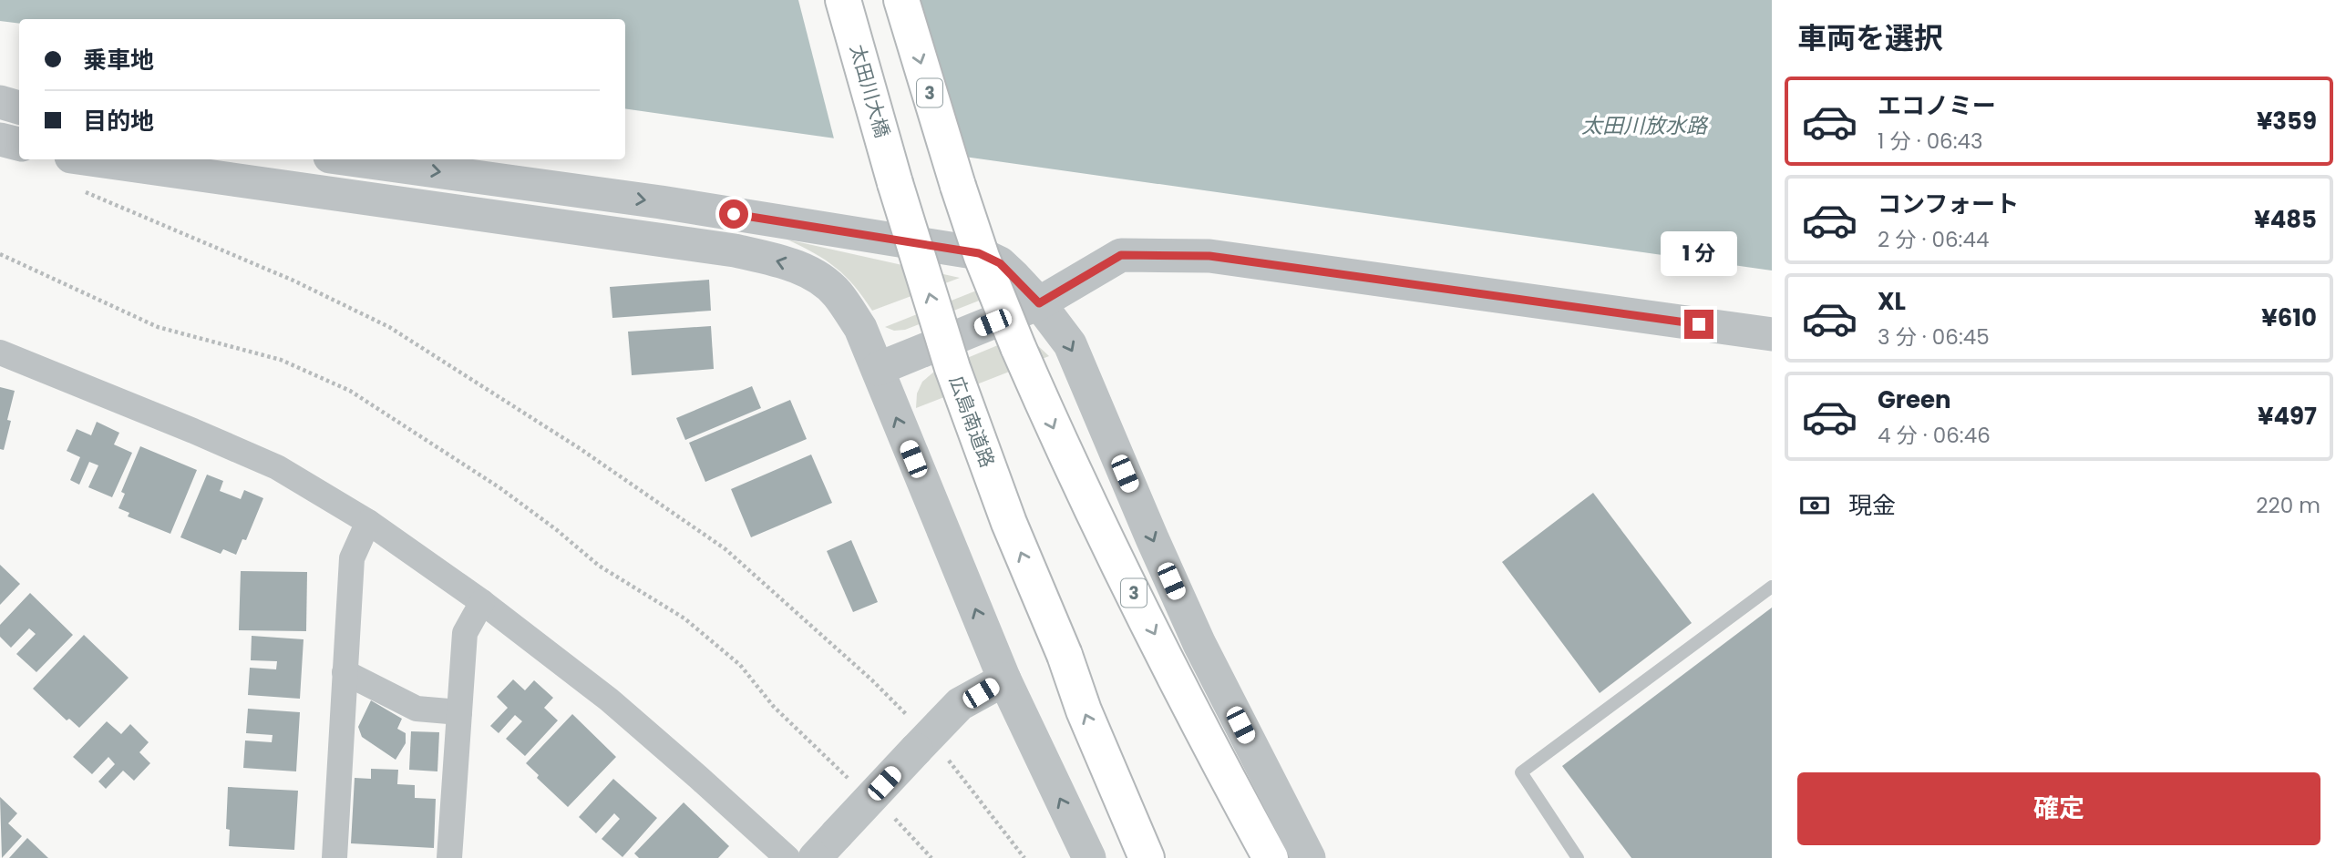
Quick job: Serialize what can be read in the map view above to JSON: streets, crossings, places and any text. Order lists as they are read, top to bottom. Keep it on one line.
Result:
{"streets":{"highway":["太田川大橋","3","広島南道路"]},"crossings":[["太田川大橋","広島南道路"]],"water":["太田川放水路"],"page":{"heading":"車両を選択","banner":["乗車地","目的地"],"list":[{"name":"エコノミー","note":"1 分 · 06:43","value":"¥359"},{"name":"コンフォート","note":"2 分 · 06:44","value":"¥485"},{"name":"XL","note":"3 分 · 06:45","value":"¥610"},{"name":"Green","note":"4 分 · 06:46","value":"¥497"}],"bubble":"1 分","pay":["現金","220 m"],"buttons":"確定"}}
